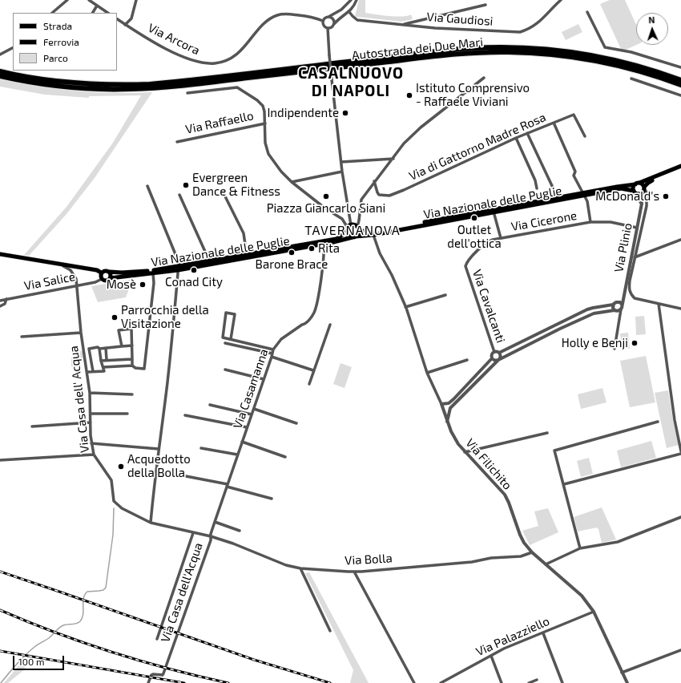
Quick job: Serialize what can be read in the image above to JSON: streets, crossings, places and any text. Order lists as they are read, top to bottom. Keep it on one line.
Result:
{"streets":{"highway":["Autostrada dei Due Mari"],"main road":["Via Nazionale delle Puglie"],"street":["Via Gaudiosi","Via Arcora","Via Raffaello","Via di Gattorno Madre Rosa","Via Cicerone","Via Plinio","Via Salice","Via Cavalcanti","Via Casamanna","Via Casa dell' Acqua","Via Filichito","Via Bolla","Via Casa dell'Acqua","Via Palazziello"]},"crossings":[["Via Nazionale delle Puglie","Via Plinio"],["Via Nazionale delle Puglie","Via Salice"],["Via Nazionale delle Puglie","Via Casamanna"],["Via Nazionale delle Puglie","Via Filichito"],["Via Cicerone","Via Plinio"],["Via Cicerone","Via Cavalcanti"],["Via Salice","Via Casa dell' Acqua"],["Via Casamanna","Via Bolla"],["Via Casamanna","Via Casa dell'Acqua"],["Via Casa dell' Acqua","Via Casa dell'Acqua"],["Via Filichito","Via Bolla"],["Via Filichito","Via Palazziello"],["Via Bolla","Via Casa dell'Acqua"]],"districts":["CASALNUOVO DI NAPOLI","TAVERNANOVA"],"places":["Istituto Comprensivo - Raffaele Viviani","Indipendente","Evergreen Dance & Fitness","Piazza Giancarlo Siani","McDonald's","Outlet dell'ottica","Rita","Barone Brace","Conad City","Mosè","Parrocchia della Visitazione","Holly e Benji","Acquedotto della Bolla"],"legend":["Strada","Ferrovia","Parco"],"scale_bar":"100 m","north":"top"}
